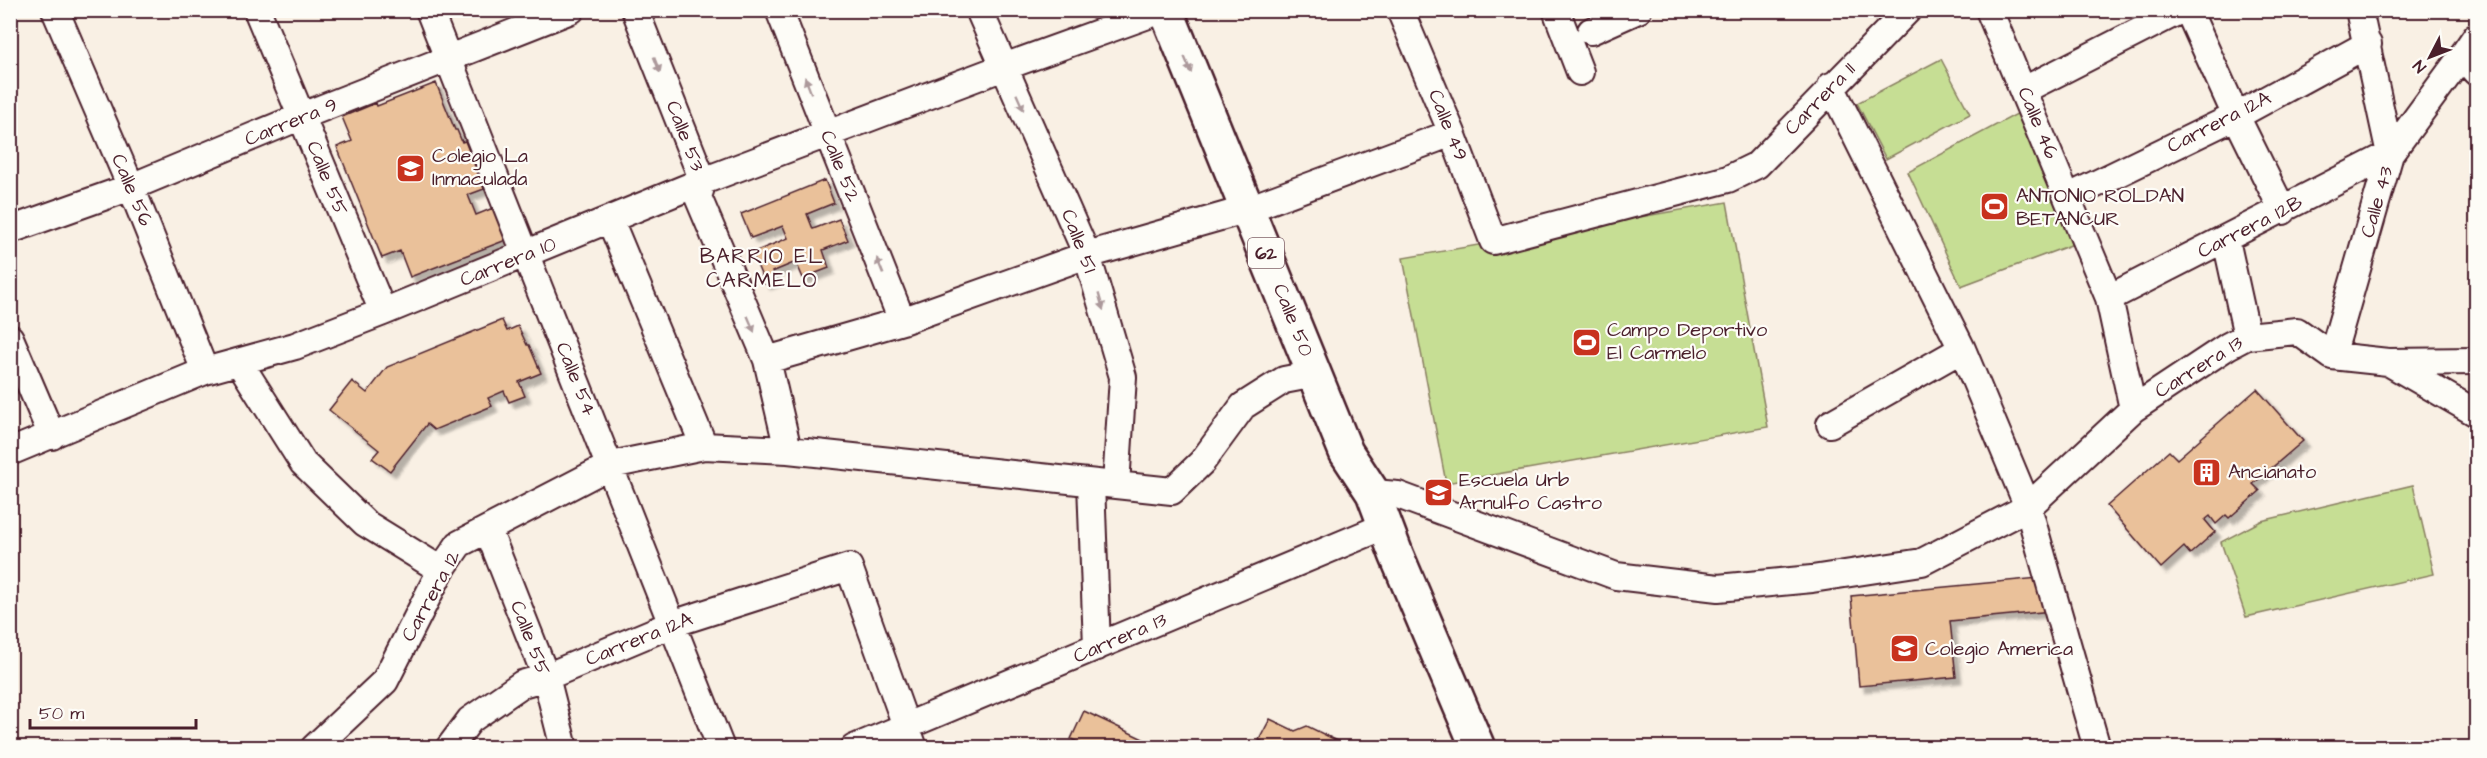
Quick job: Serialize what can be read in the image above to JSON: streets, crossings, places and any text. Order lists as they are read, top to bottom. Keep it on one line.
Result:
{"streets":{"main road":["62","Calle 50"],"street":["Carrera 11","Carrera 9","Carrera 12A","Calle 46","Calle 49","Calle 53","Calle 52","Calle 55","Calle 56","Calle 43","Carrera 12B","Calle 51","Carrera 10","Carrera 13","Calle 54","Carrera 12"]},"crossings":[["Carrera 11","Calle 49"],["Carrera 9","Calle 55"],["Carrera 9","Calle 56"],["Carrera 9","Calle 54"],["Carrera 12A","Calle 46"],["Carrera 12A","Calle 55"],["Carrera 12A","Calle 43"],["Carrera 12A","Carrera 13"],["Carrera 12A","Calle 54"],["Calle 46","Carrera 12B"],["Calle 46","Carrera 13"],["Calle 53","Carrera 10"],["Calle 53","Carrera 12"],["Calle 52","Carrera 10"],["Calle 55","Carrera 10"],["Calle 55","Carrera 12"],["Calle 56","Carrera 10"],["Calle 43","Carrera 12B"],["Calle 43","Carrera 13"],["Calle 51","Carrera 10"],["Calle 51","Carrera 13"],["Calle 51","Carrera 12"],["Carrera 10","Calle 54"],["Calle 50","Carrera 13"],["Calle 50","Carrera 12"],["Calle 54","Carrera 12"]],"one_way":["Calle 52","Calle 51"],"districts":["BARRIO EL CARMELO"],"places":{"school or university":["Colegio La Inmaculada","Escuela Urb Arnulfo Castro","Colegio America"],"sports":["ANTONIO ROLDAN BETANCUR","Campo Deportivo El Carmelo"],"building":["Ancianato"]},"scale_bar":"50 m","north":"bottom left"}
